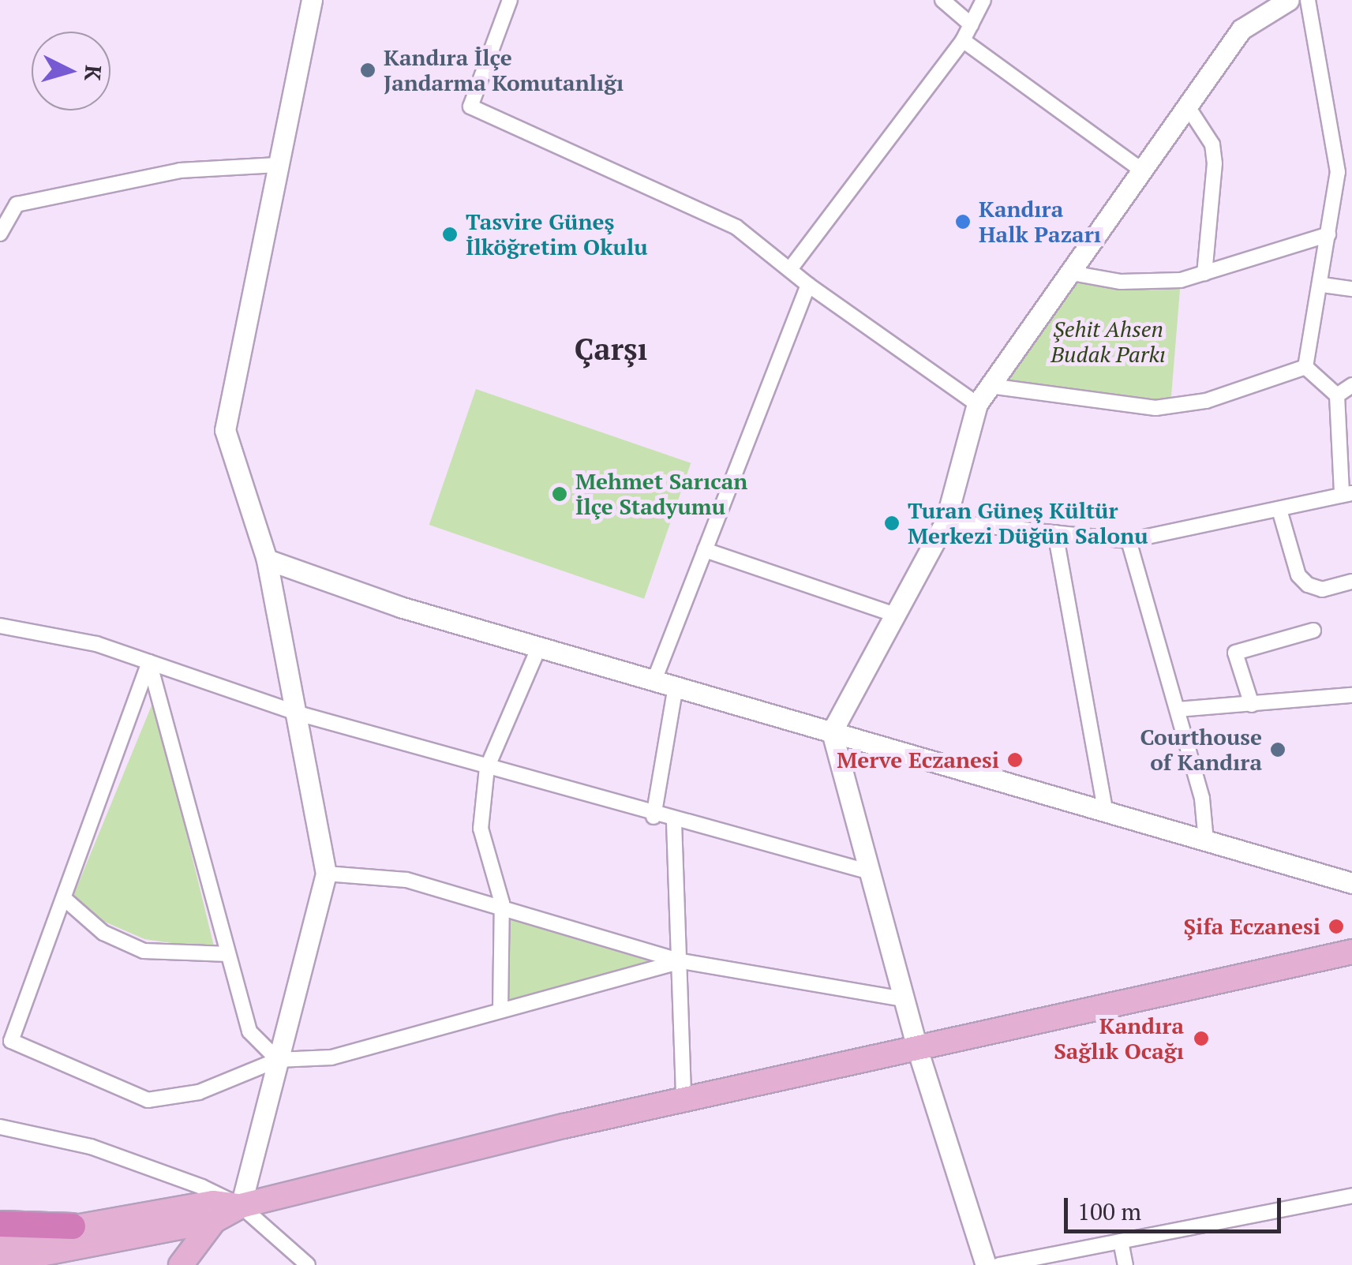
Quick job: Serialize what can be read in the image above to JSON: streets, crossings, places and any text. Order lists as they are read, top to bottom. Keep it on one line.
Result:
{"districts":["Çarşı"],"parks":["Şehit Ahsen Budak Parkı"],"places":["Kandıra İlçe Jandarma Komutanlığı","Kandıra Halk Pazarı","Tasvire Güneş İlköğretim Okulu","Mehmet Sarıcan İlçe Stadyumu","Turan Güneş Kültür Merkezi Düğün Salonu","Courthouse of Kandıra","Merve Eczanesi","Şifa Eczanesi","Kandıra Sağlık Ocağı"],"scale_bar":"100 m","north":"right"}
